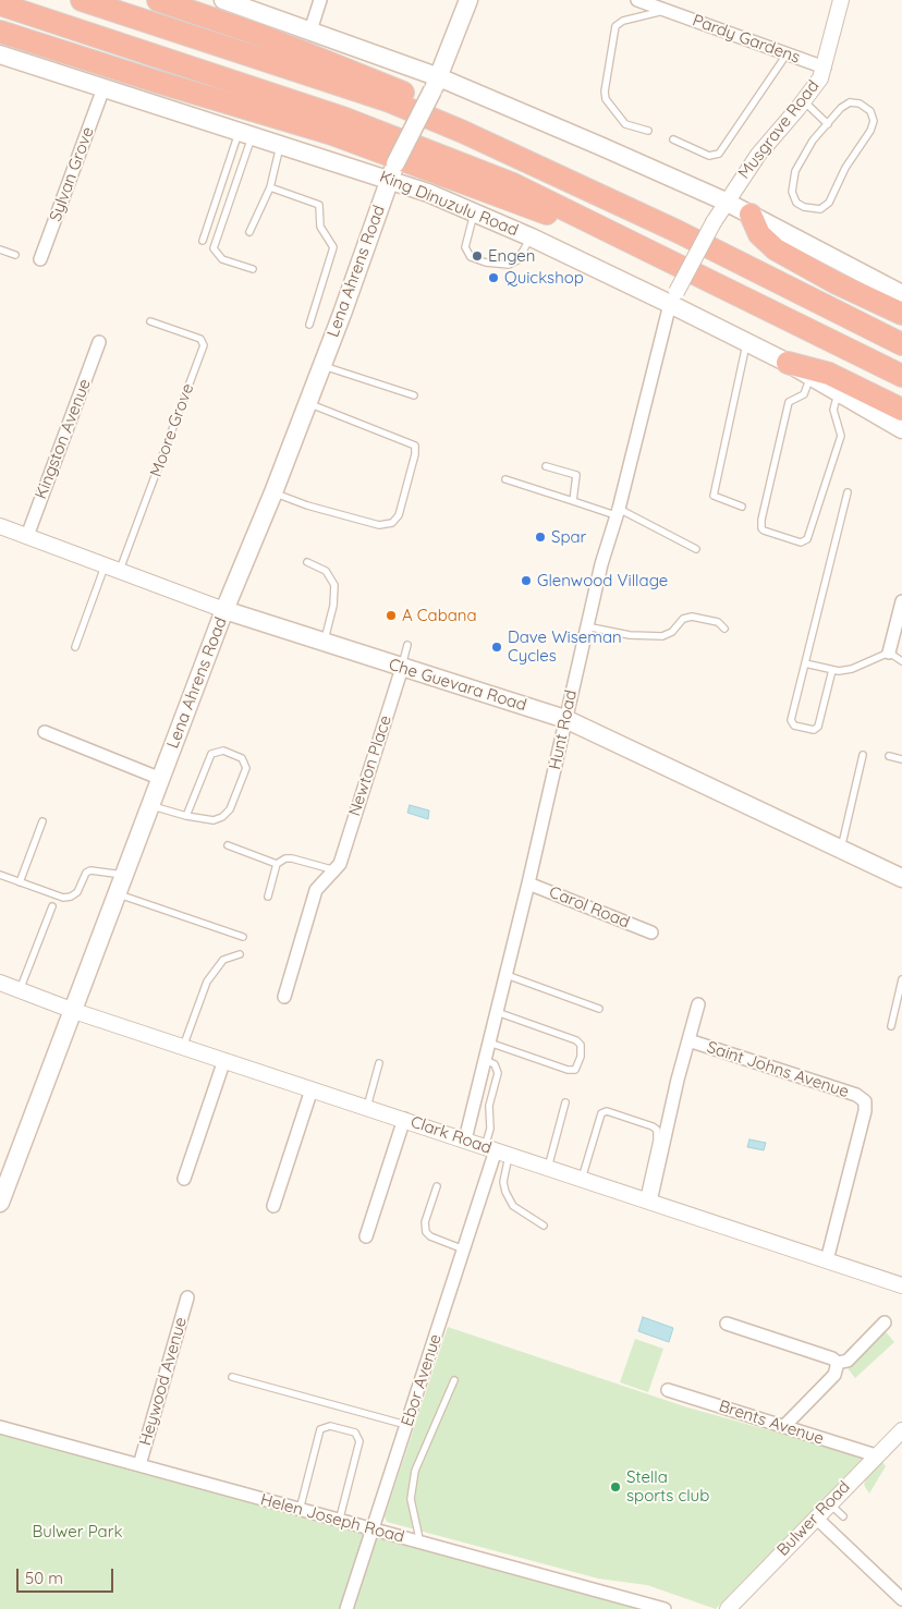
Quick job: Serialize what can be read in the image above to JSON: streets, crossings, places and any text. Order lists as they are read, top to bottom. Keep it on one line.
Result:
{"streets":{"main road":["King Dinuzulu Road","Lena Ahrens Road","Che Guevara Road"],"street":["Pardy Gardens","Musgrave Road","Sylvan Grove","Kingston Avenue","Hunt Road","Newton Place","Carol Road","Saint Johns Avenue","Clark Road","Ebor Avenue","Heywood Avenue","Brents Avenue","Helen Joseph Road","Bulwer Road"],"lane":["Moore Grove"]},"crossings":[["Pardy Gardens","Musgrave Road"],["Musgrave Road","King Dinuzulu Road"],["Musgrave Road","Hunt Road"],["Sylvan Grove","King Dinuzulu Road"],["King Dinuzulu Road","Lena Ahrens Road"],["King Dinuzulu Road","Hunt Road"],["Lena Ahrens Road","Che Guevara Road"],["Lena Ahrens Road","Clark Road"],["Moore Grove","Che Guevara Road"],["Kingston Avenue","Che Guevara Road"],["Che Guevara Road","Hunt Road"],["Che Guevara Road","Newton Place"],["Hunt Road","Carol Road"],["Hunt Road","Clark Road"],["Saint Johns Avenue","Clark Road"],["Clark Road","Ebor Avenue"],["Ebor Avenue","Helen Joseph Road"],["Heywood Avenue","Helen Joseph Road"],["Brents Avenue","Bulwer Road"]],"parks":["Bulwer Park"],"places":["Engen","Quickshop","Spar","Glenwood Village","A Cabana","Dave Wiseman Cycles","Stella sports club"],"scale_bar":"50 m"}
